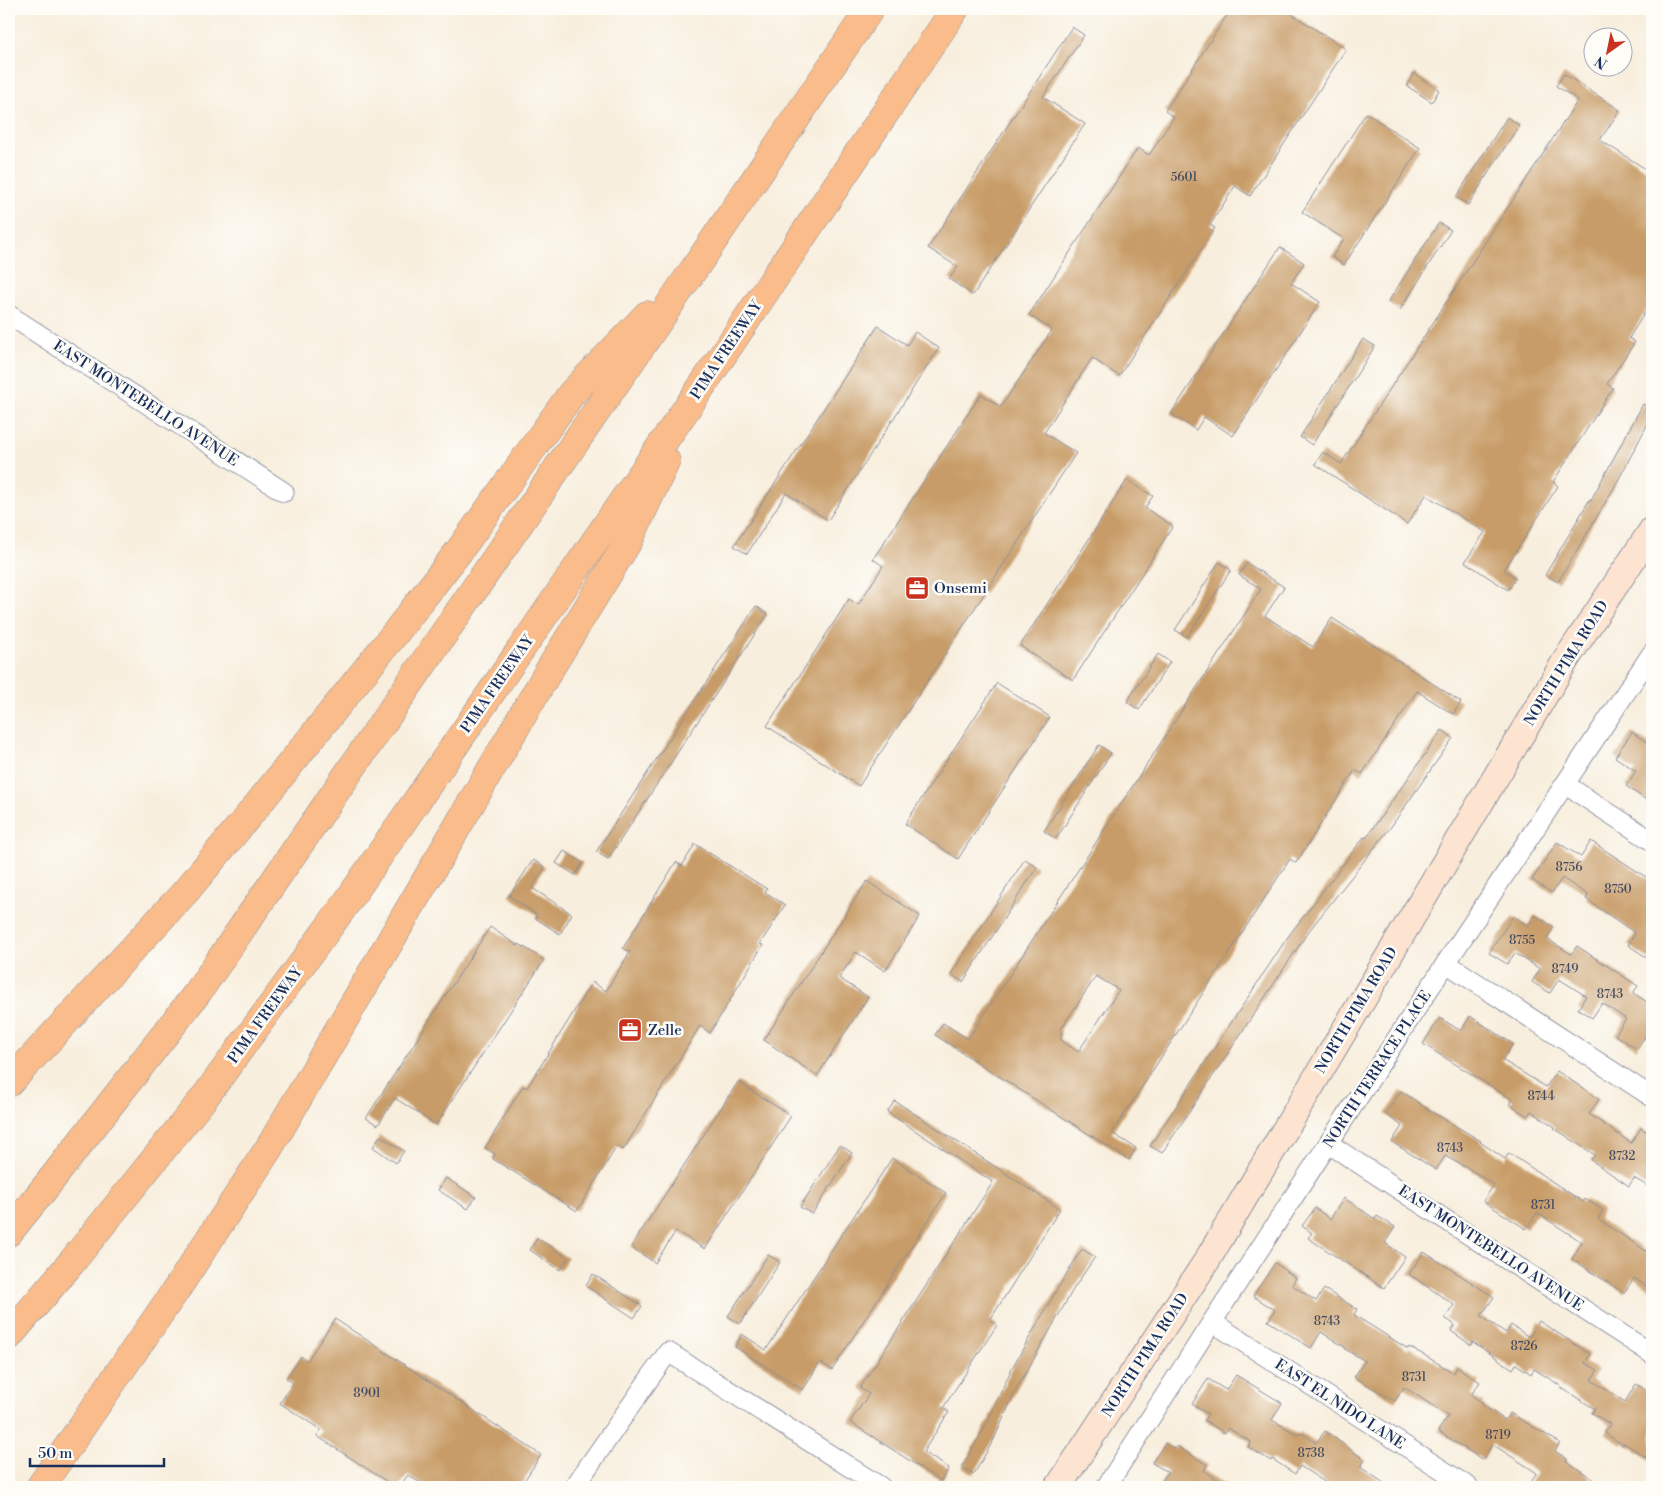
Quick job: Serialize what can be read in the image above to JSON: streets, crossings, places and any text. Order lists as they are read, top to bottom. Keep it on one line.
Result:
{"streets":{"highway":["PIMA FREEWAY"],"main road":["NORTH PIMA ROAD"],"street":["EAST MONTEBELLO AVENUE","NORTH TERRACE PLACE","EAST EL NIDO LANE"]},"crossings":[["EAST MONTEBELLO AVENUE","NORTH TERRACE PLACE"],["NORTH TERRACE PLACE","EAST EL NIDO LANE"]],"places":{"office":["Onsemi","Zelle"]},"house_numbers":["5601","8756","8750","8755","8749","8743","8744","8743","8732","8731","8743","8726","8731","8901","8719","8738"],"scale_bar":"50 m","north":"bottom left"}
